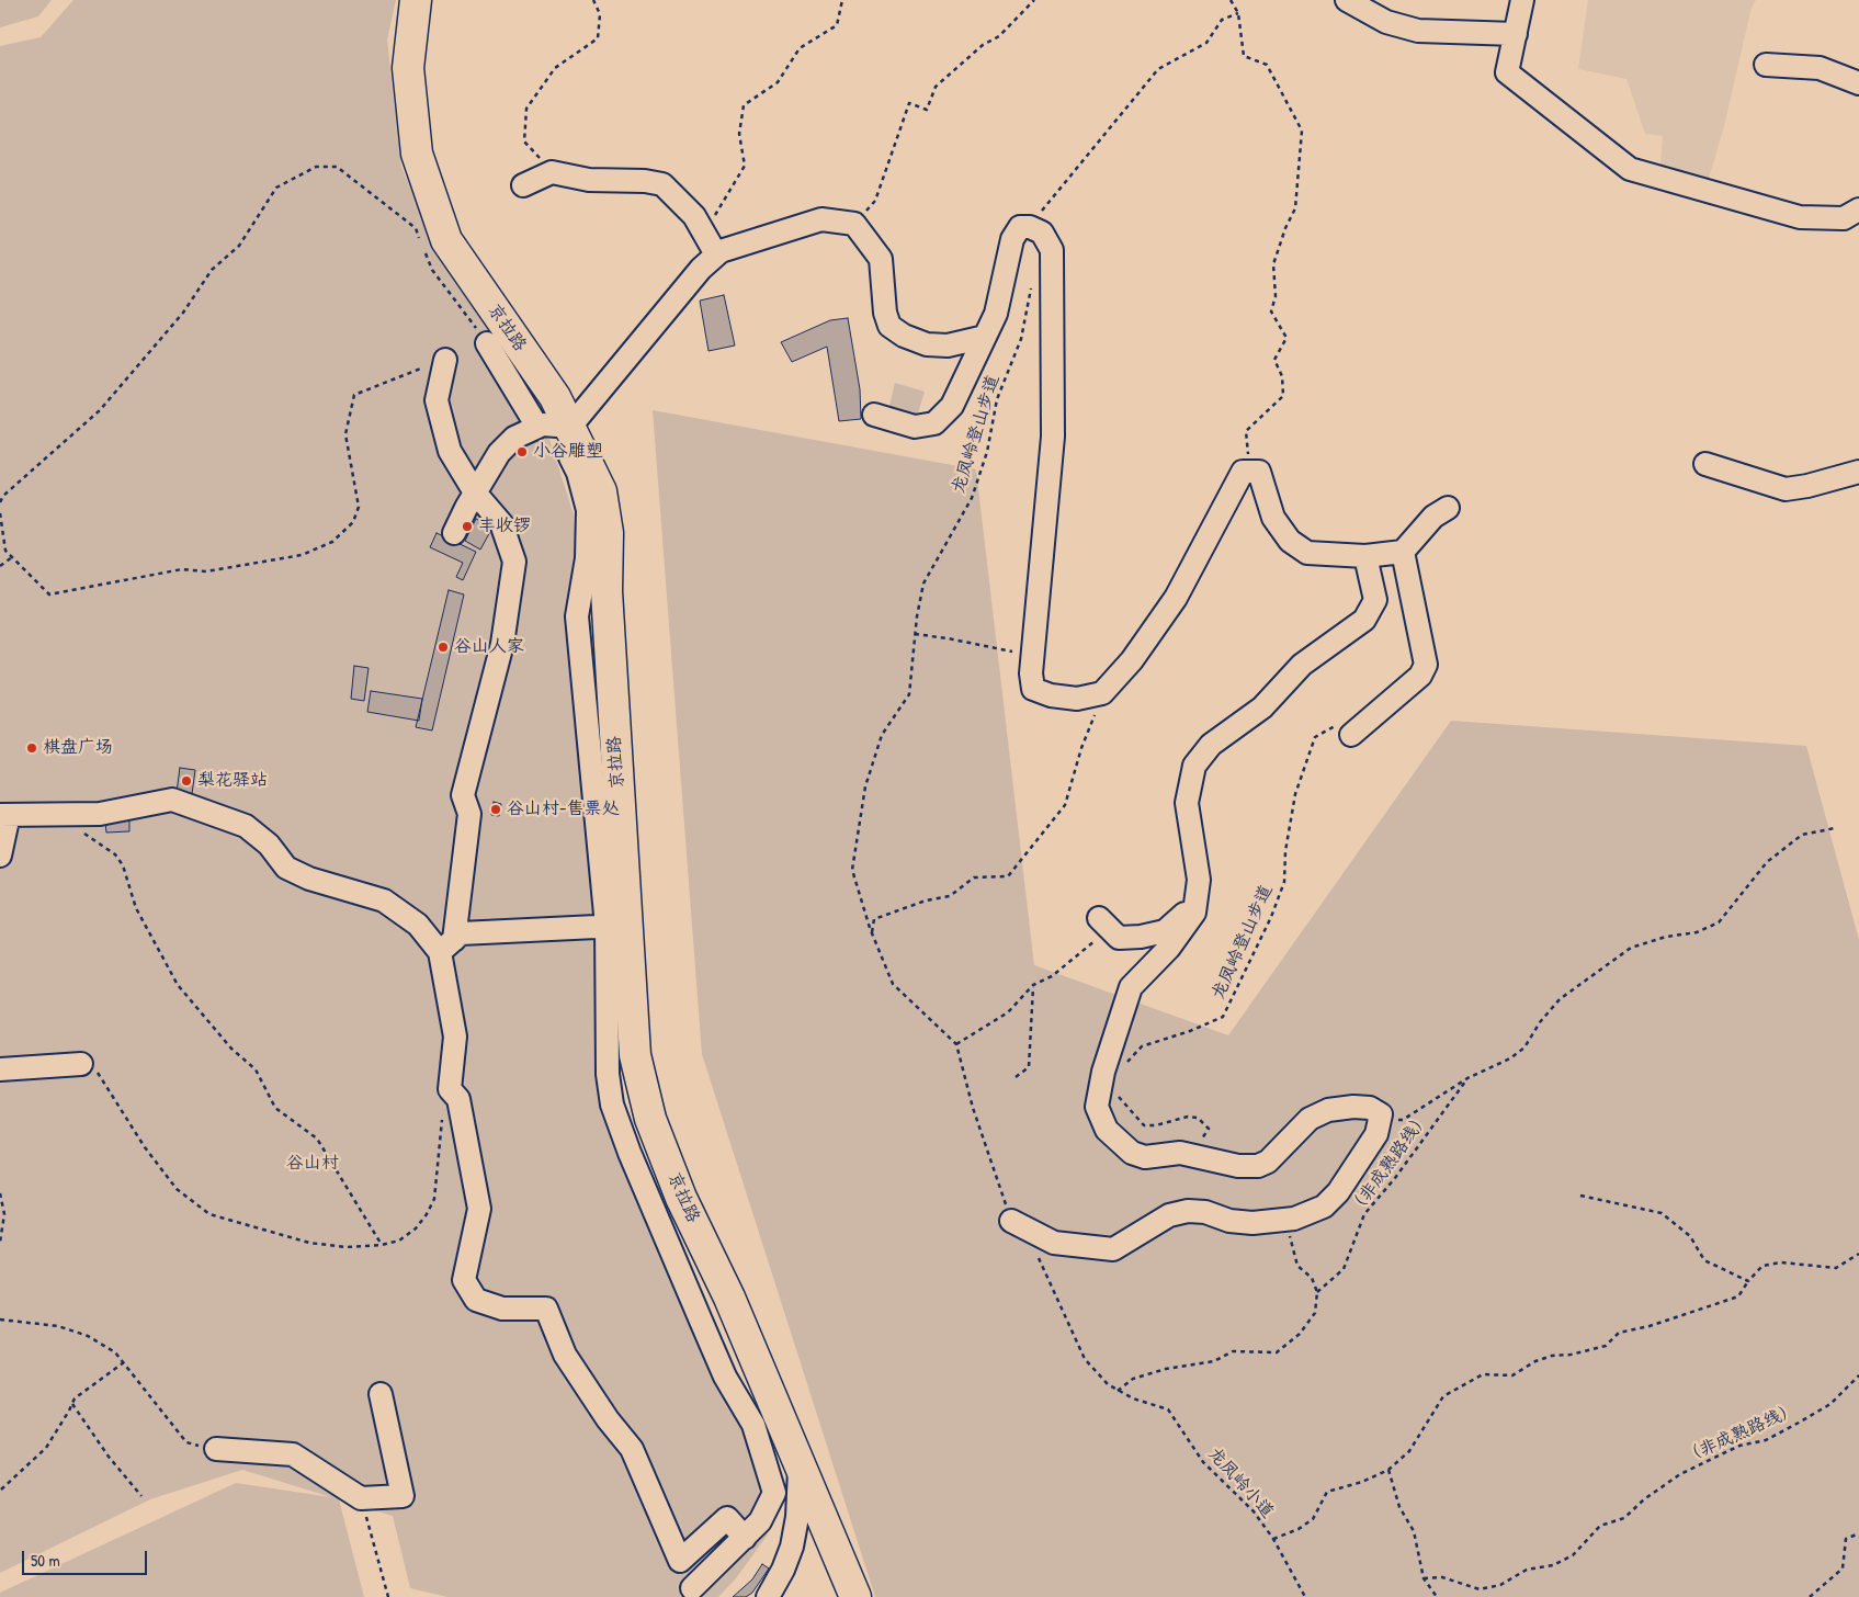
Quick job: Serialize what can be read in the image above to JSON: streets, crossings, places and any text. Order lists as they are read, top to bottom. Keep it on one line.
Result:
{"streets":{"highway":["京拉路"],"path":["龙凤岭登山步道","（非成熟路线）","龙凤岭小道"]},"parks":["谷山村"],"places":["小谷雕塑","丰收锣","谷山人家","棋盘广场","梨花驿站","谷山村-售票处"],"scale_bar":"50 m"}
